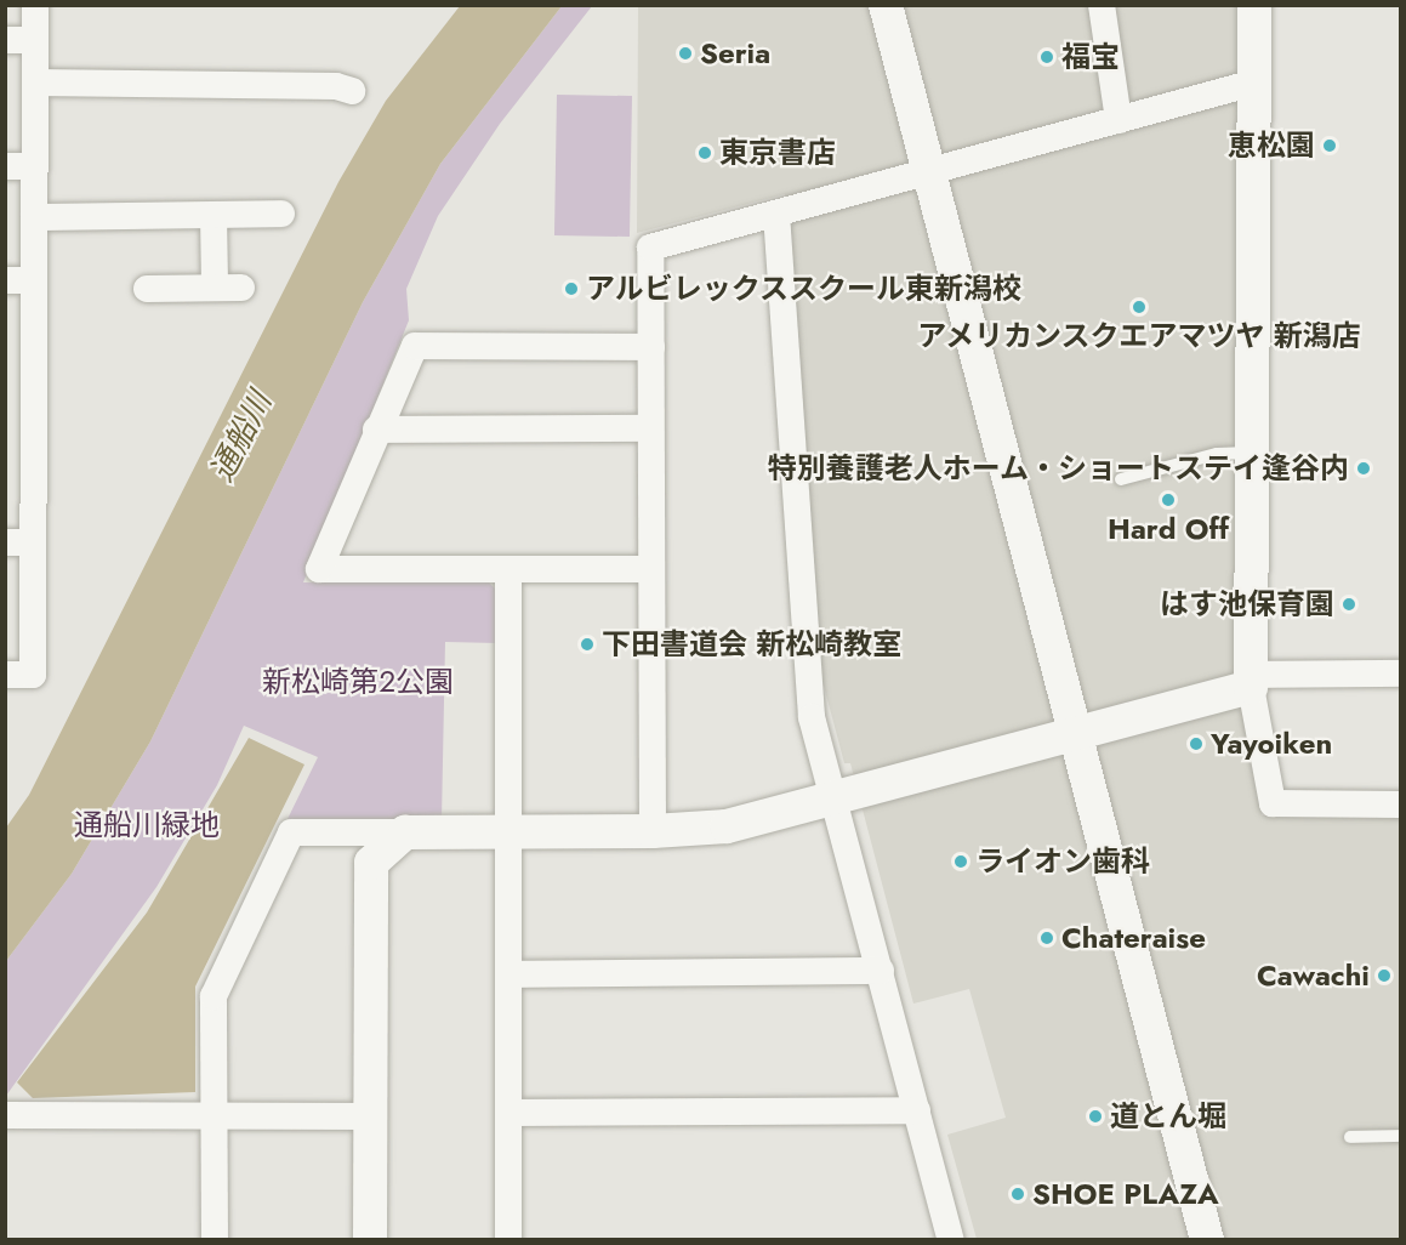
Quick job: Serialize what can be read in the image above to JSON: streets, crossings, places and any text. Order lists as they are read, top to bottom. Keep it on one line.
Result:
{"water":["通船川"],"parks":["新松崎第２公園","通船川緑地"],"places":["Seria","福宝","恵松園","東京書店","アルビレックススクール東新潟校","アメリカンスクエアマツヤ 新潟店","特別養護老人ホーム・ショートステイ逢谷内","Hard Off","はす池保育園","下田書道会 新松崎教室","Yayoiken","ライオン歯科","Chateraise","Cawachi","道とん堀","SHOE PLAZA"]}
